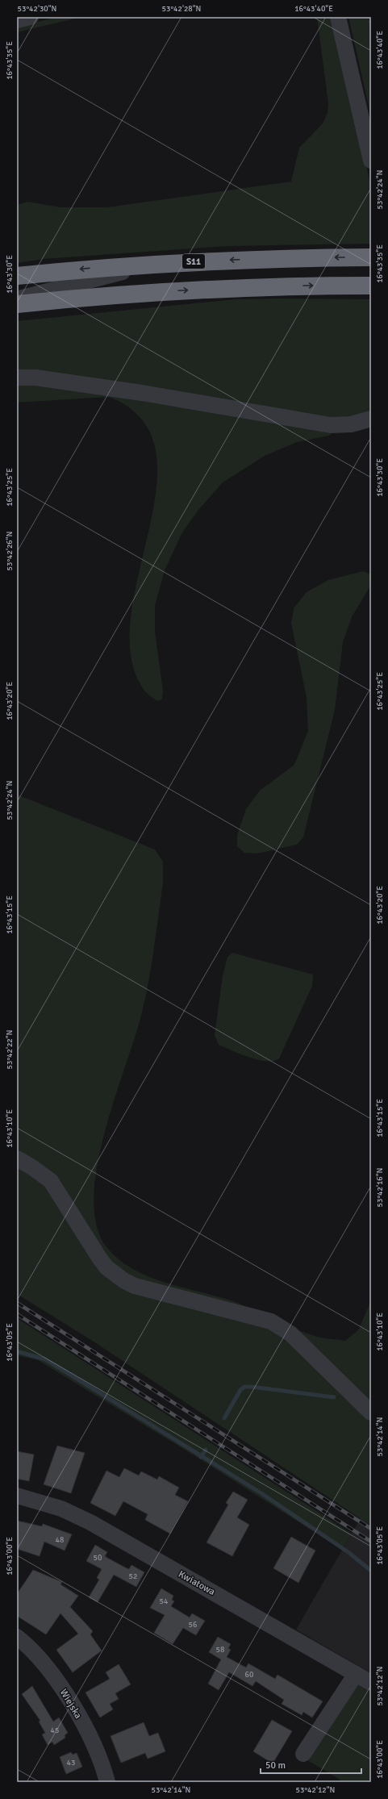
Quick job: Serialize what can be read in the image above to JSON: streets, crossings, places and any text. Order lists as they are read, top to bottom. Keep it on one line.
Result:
{"streets":{"highway":["S11"],"street":["Kwiatowa","Wiejska"]},"house_numbers":["48","50","52","54","56","58","60","45","43"],"scale_bar":"50 m","coordinates":["53°42'30\"N","53°42'28\"N","16°43'40\"E","16°43'35\"E","53°42'24\"N","16°43'30\"E","16°43'25\"E","53°42'26\"N","16°43'20\"E","16°43'15\"E","53°42'22\"N","16°43'10\"E","53°42'16\"N","16°43'05\"E","53°42'14\"N","16°43'00\"E","53°42'12\"N"]}
